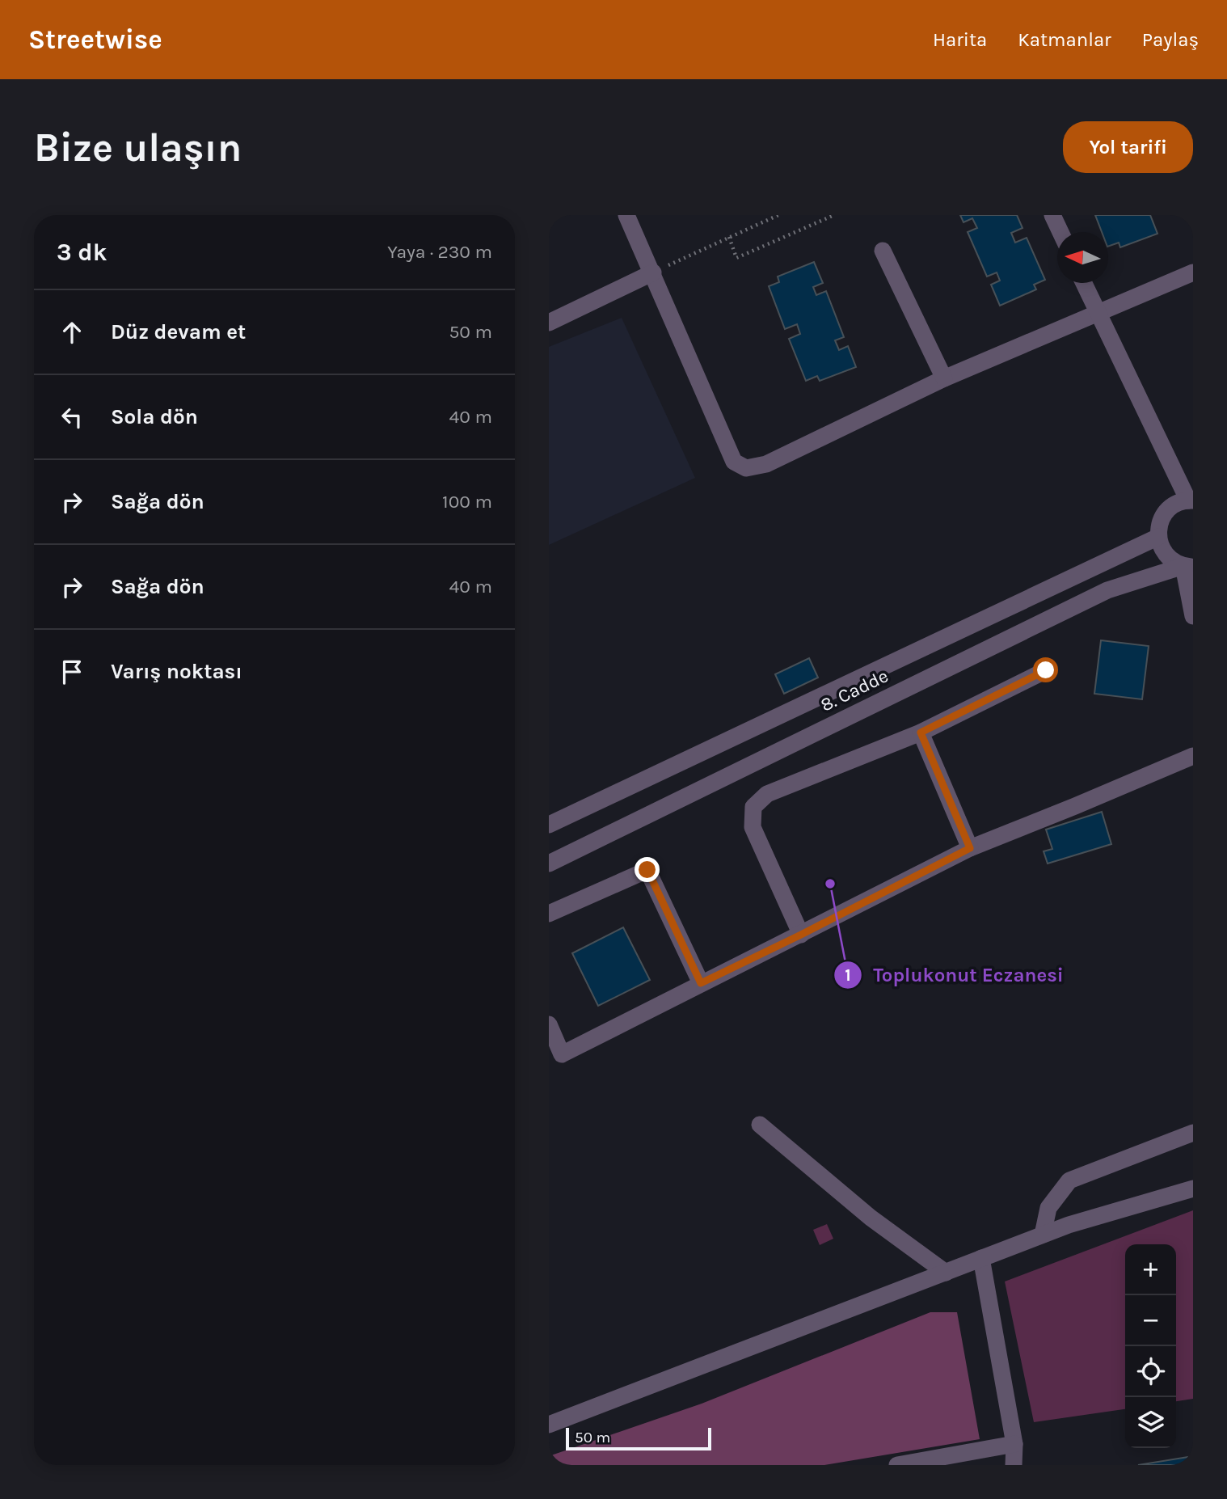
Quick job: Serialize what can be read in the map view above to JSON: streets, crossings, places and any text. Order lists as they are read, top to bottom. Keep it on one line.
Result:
{"streets":{"street":["8. Cadde"]},"places":["Toplukonut Eczanesi"],"scale_bar":"50 m","north":"left","page":{"header":"Streetwise","nav":["Harita","Katmanlar","Paylaş"],"buttons":"Yol tarifi","title":"Bize ulaşın","heading":["3 dk","Yaya · 230 m"],"list":[["Düz devam et","50 m"],["Sola dön","40 m"],["Sağa dön","100 m"],["Sağa dön","40 m"],"Varış noktası"],"map_buttons":["+","−"],"scale":"50 m"}}
